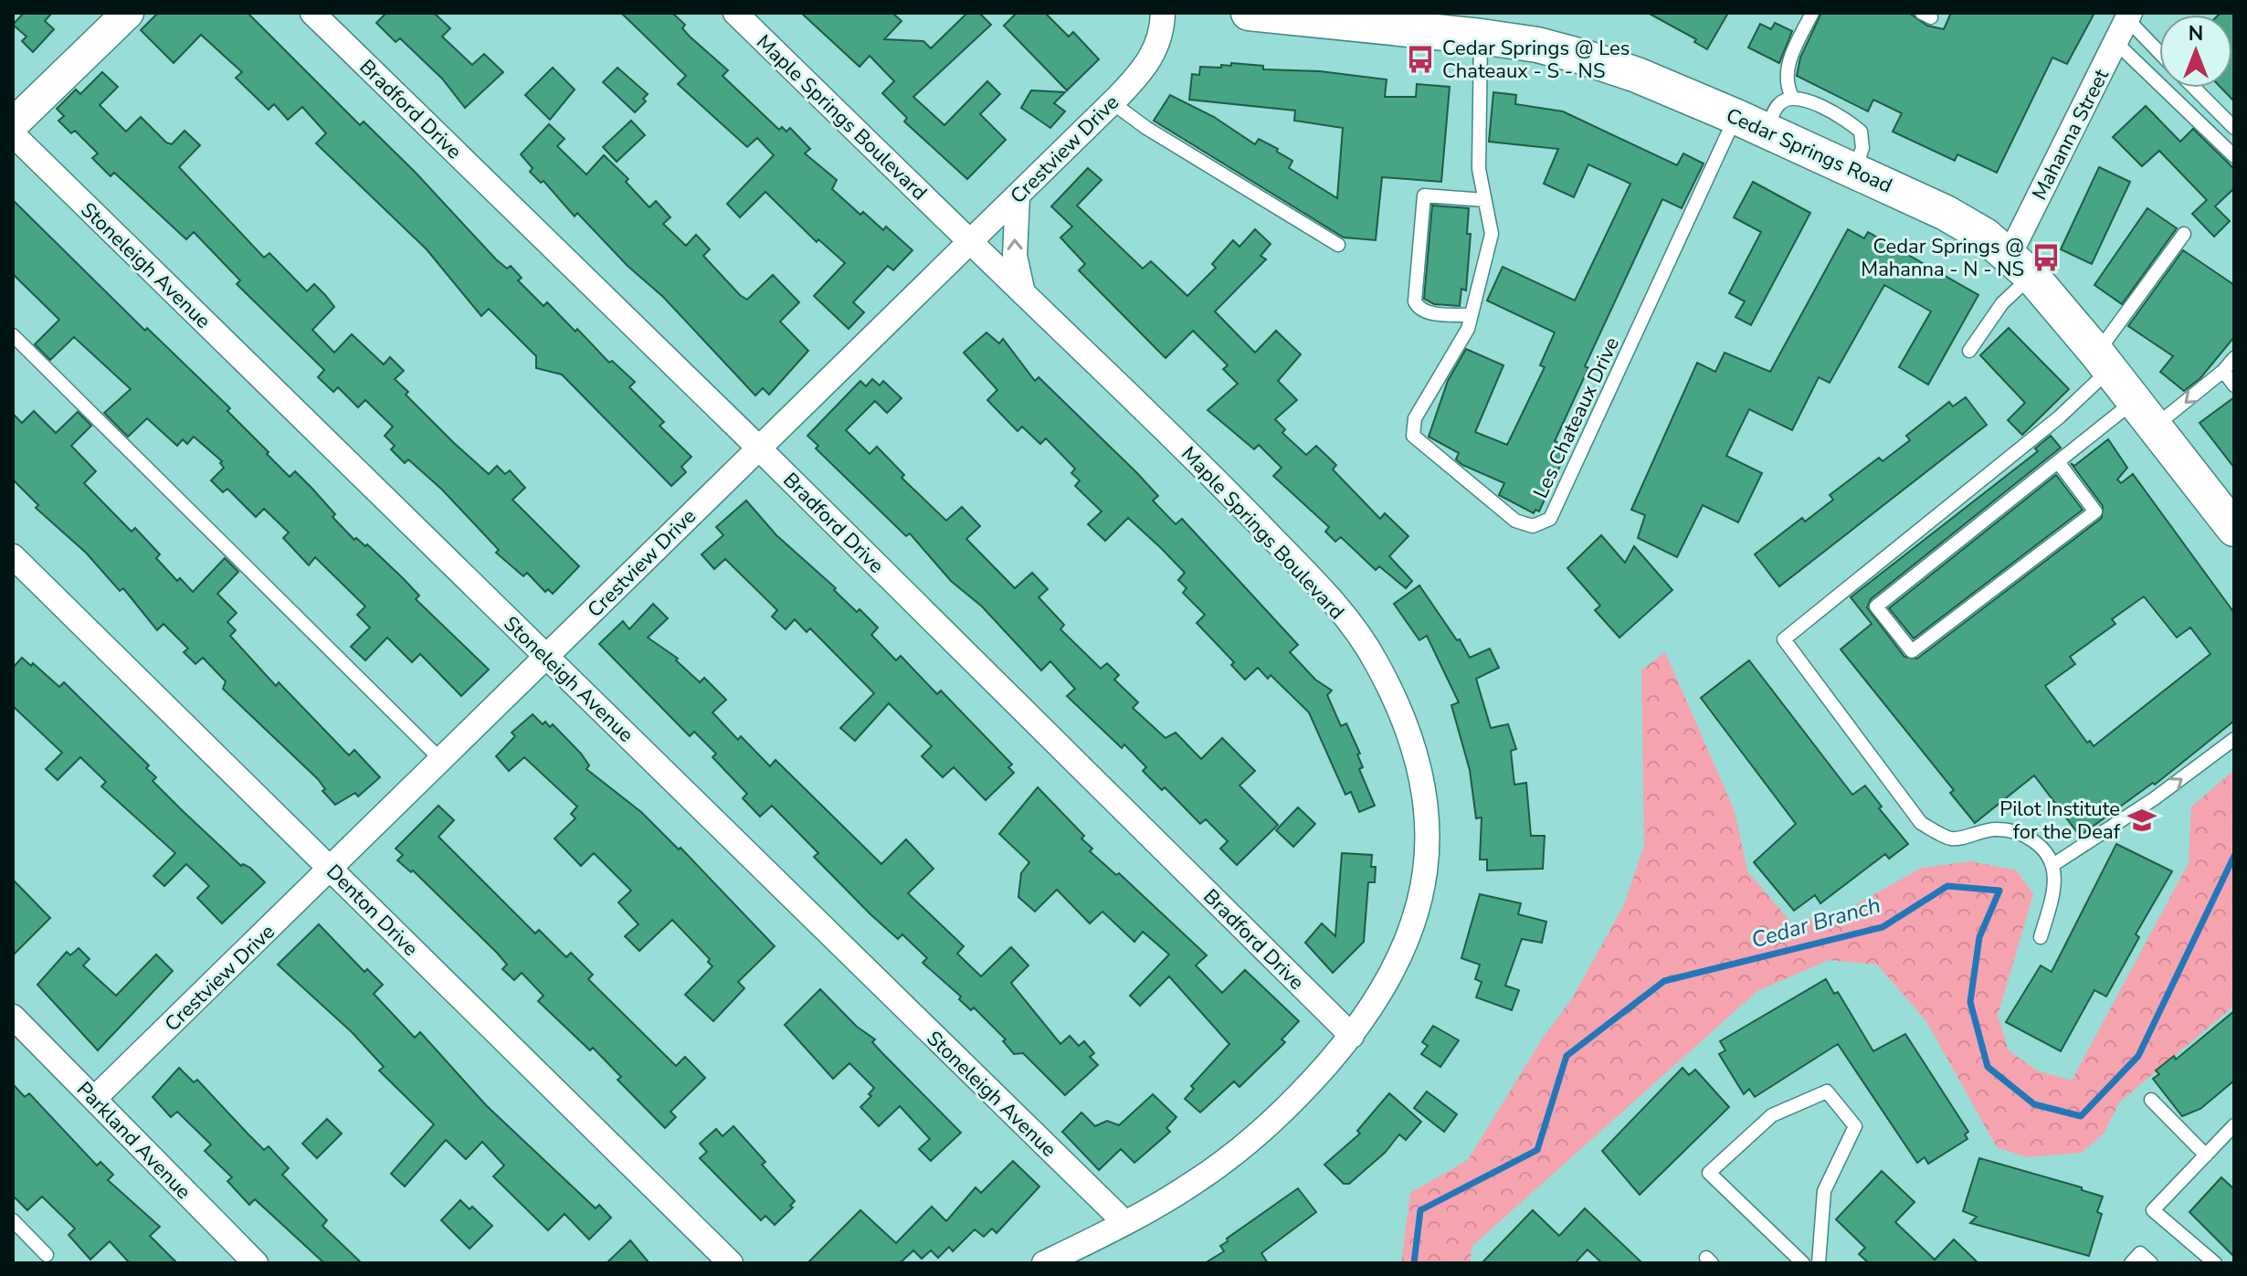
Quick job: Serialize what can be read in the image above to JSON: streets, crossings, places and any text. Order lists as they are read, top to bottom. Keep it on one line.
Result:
{"streets":{"main road":["Cedar Springs Road"],"street":["Bradford Drive","Maple Springs Boulevard","Mahanna Street","Crestview Drive","Stoneleigh Avenue","Denton Drive","Parkland Avenue"],"lane":["Les Chateaux Drive"]},"crossings":[["Bradford Drive","Maple Springs Boulevard"],["Bradford Drive","Crestview Drive"],["Maple Springs Boulevard","Crestview Drive"],["Maple Springs Boulevard","Stoneleigh Avenue"],["Mahanna Street","Cedar Springs Road"],["Crestview Drive","Stoneleigh Avenue"],["Crestview Drive","Denton Drive"],["Crestview Drive","Parkland Avenue"],["Cedar Springs Road","Les Chateaux Drive"]],"water":["Cedar Branch"],"places":{"bus stop":["Cedar Springs @ Les Chateaux - S - NS","Cedar Springs @ Mahanna - N - NS"],"school or university":["Pilot Institute for the Deaf"]},"north":"top"}
